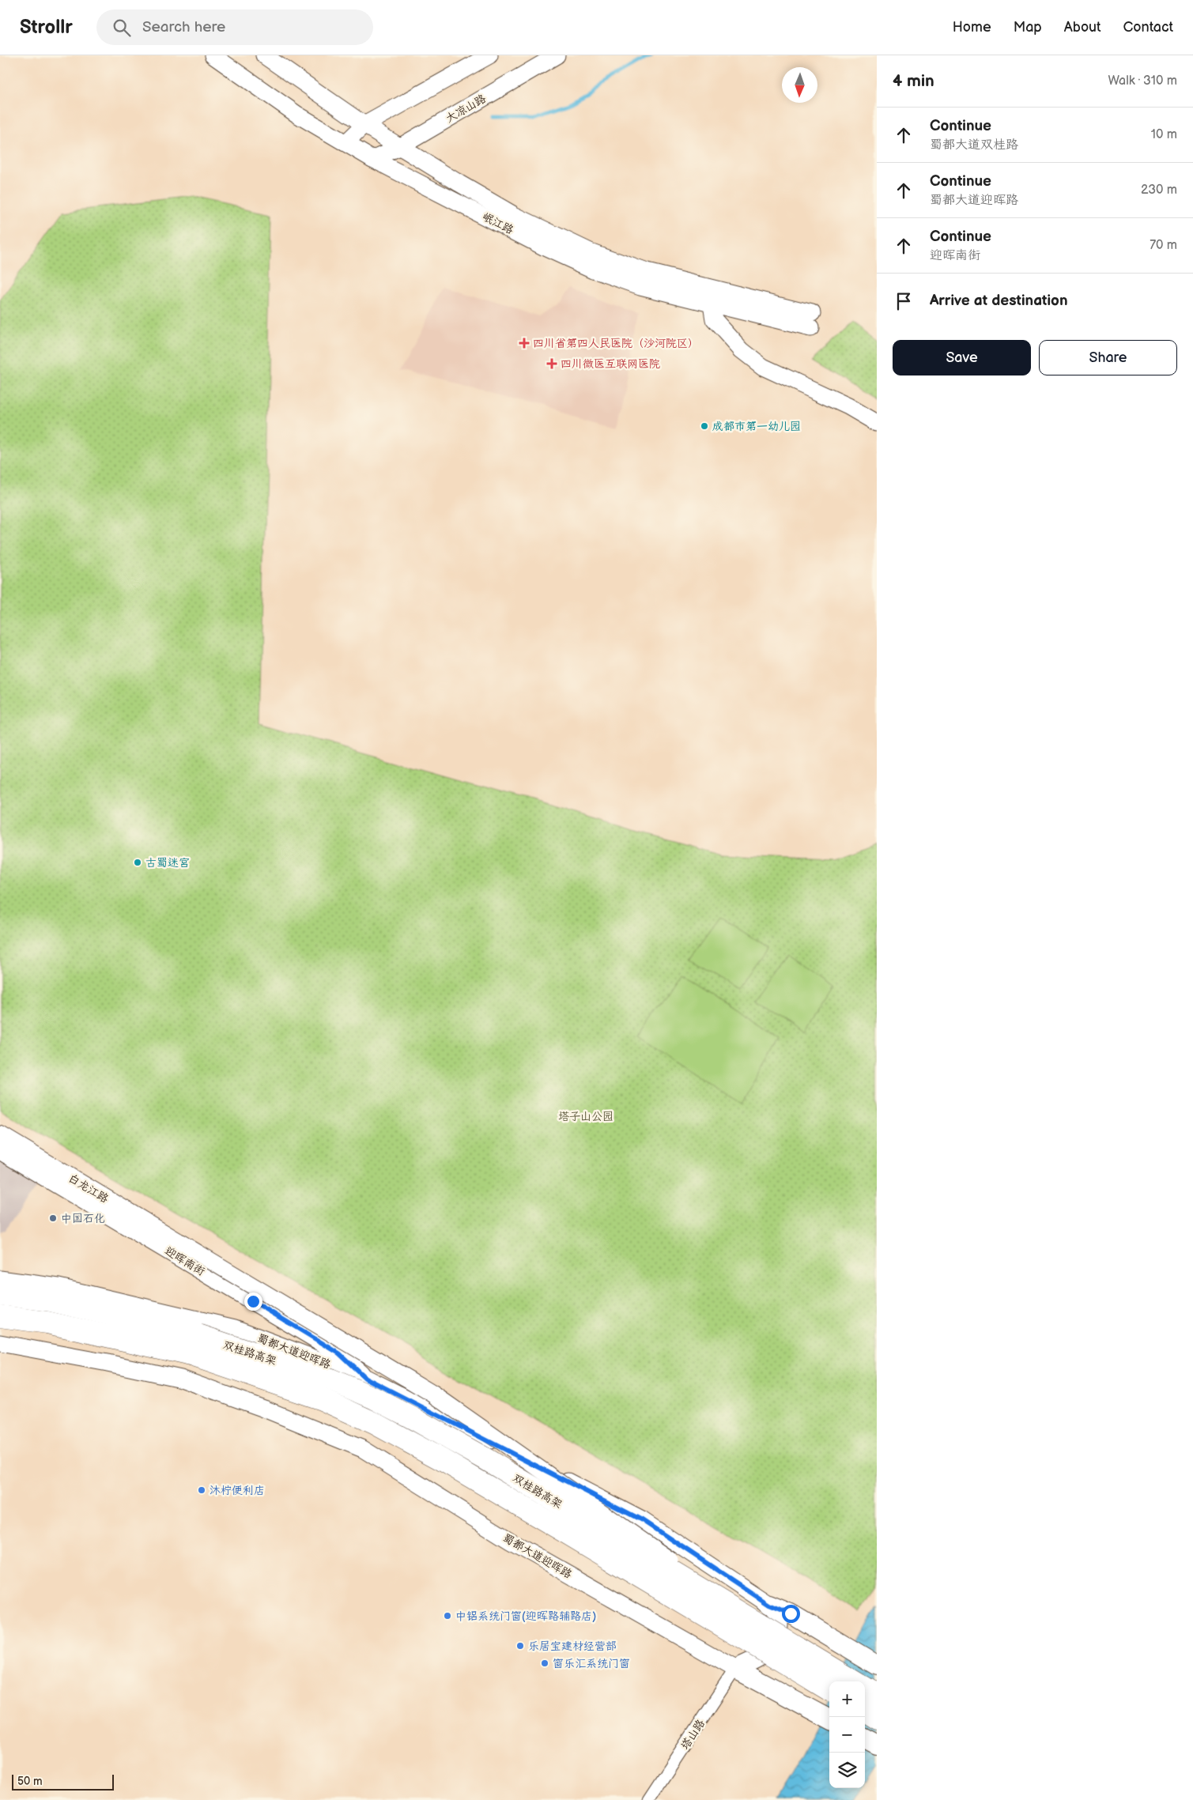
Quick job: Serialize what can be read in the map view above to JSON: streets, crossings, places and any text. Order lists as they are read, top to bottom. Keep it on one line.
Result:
{"streets":{"highway":["双桂路高架"],"street":["大凉山路","岷江路","白龙江路","迎晖南街","蜀都大道迎晖路","塔山路"]},"crossings":[["大凉山路","岷江路"],["白龙江路","双桂路高架"],["迎晖南街","蜀都大道迎晖路"],["蜀都大道迎晖路","塔山路"]],"parks":["塔子山公园"],"places":{"health":["四川省第四人民医院（沙河院区）","四川微医互联网医院"],"other":["成都市第一幼儿园","古蜀迷宫","中国石化","沐柠便利店","中铝系统门窗(迎晖路辅路店)","乐居宝建材经营部","窗乐汇系统门窗"]},"scale_bar":"50 m","north":"bottom","page":{"header":"Strollr","search":"Search here","nav":["Home","Map","About","Contact"],"heading":["4 min","Walk · 310 m"],"list":[["Continue","蜀都大道双桂路","10 m"],["Continue","蜀都大道迎晖路","230 m"],["Continue","迎晖南街","70 m"],"Arrive at destination"],"buttons":["Save","Share"],"map_buttons":["+","−"],"scale":"50 m"}}
